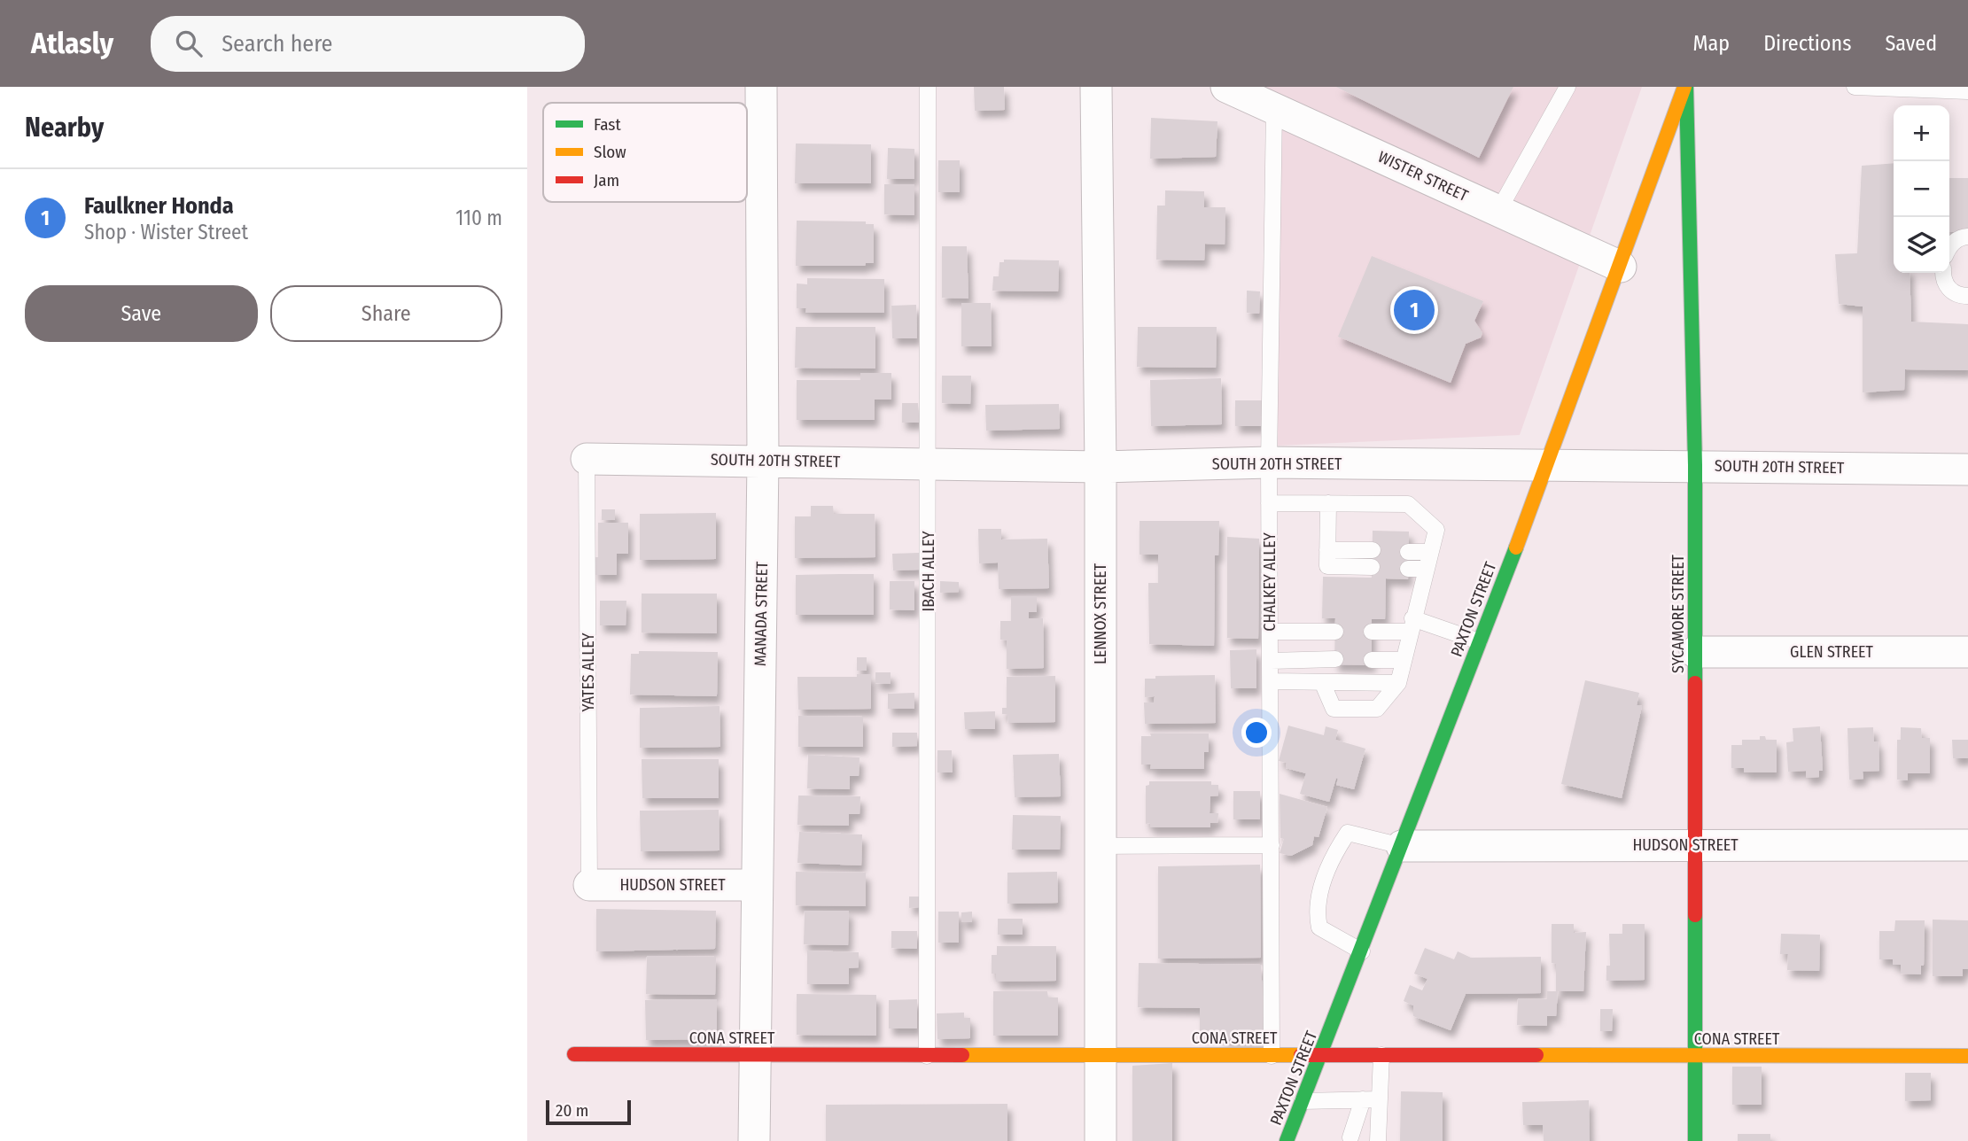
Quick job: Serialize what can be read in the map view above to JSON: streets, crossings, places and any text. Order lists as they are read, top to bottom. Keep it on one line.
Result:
{"streets":{"main road":["PAXTON STREET","SYCAMORE STREET","CONA STREET"],"street":["WISTER STREET","SOUTH 20TH STREET","MANADA STREET","LENNOX STREET","GLEN STREET","HUDSON STREET"],"lane":["IBACH ALLEY","CHALKEY ALLEY","YATES ALLEY"]},"crossings":[["WISTER STREET","CHALKEY ALLEY"],["WISTER STREET","PAXTON STREET"],["SOUTH 20TH STREET","IBACH ALLEY"],["SOUTH 20TH STREET","CHALKEY ALLEY"],["SOUTH 20TH STREET","PAXTON STREET"],["SOUTH 20TH STREET","MANADA STREET"],["SOUTH 20TH STREET","LENNOX STREET"],["SOUTH 20TH STREET","SYCAMORE STREET"],["SOUTH 20TH STREET","YATES ALLEY"],["IBACH ALLEY","CONA STREET"],["CHALKEY ALLEY","CONA STREET"],["PAXTON STREET","SYCAMORE STREET"],["PAXTON STREET","HUDSON STREET"],["PAXTON STREET","CONA STREET"],["MANADA STREET","HUDSON STREET"],["MANADA STREET","CONA STREET"],["LENNOX STREET","CONA STREET"],["SYCAMORE STREET","GLEN STREET"],["SYCAMORE STREET","HUDSON STREET"],["SYCAMORE STREET","CONA STREET"],["YATES ALLEY","HUDSON STREET"]],"legend":["Fast","Slow","Jam"],"scale_bar":"20 m","page":{"header":"Atlasly","search":"Search here","nav":["Map","Directions","Saved"],"heading":"Nearby","map_buttons":["+","−"],"list":[{"mark":"1","name":"Faulkner Honda","note":"Shop · Wister Street","value":"110 m"}],"buttons":["Save","Share"],"pins":"1","scale":"20 m"}}
